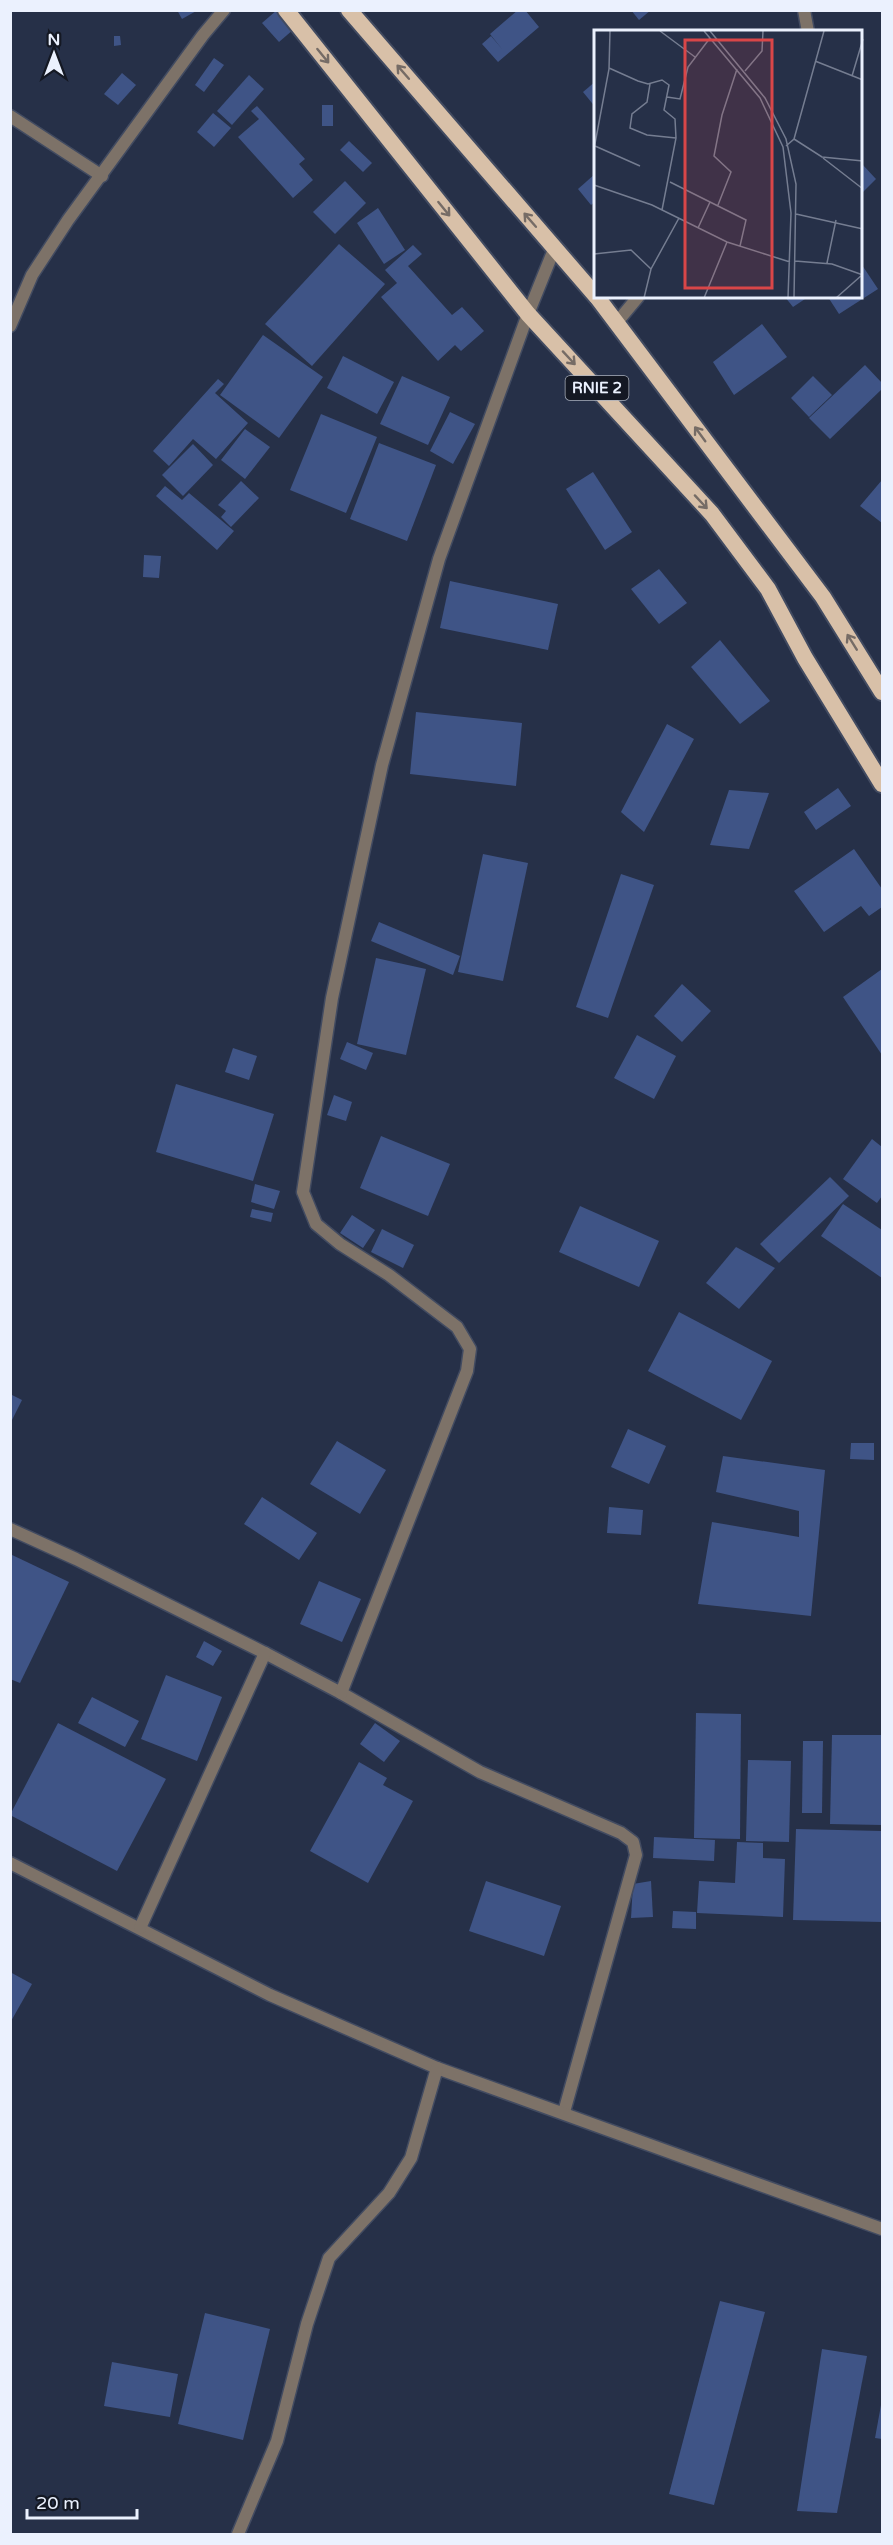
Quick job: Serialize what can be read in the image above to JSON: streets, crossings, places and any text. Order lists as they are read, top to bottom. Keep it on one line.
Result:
{"streets":{"highway":["RNIE 2"]},"scale_bar":"20 m","north":"top"}
